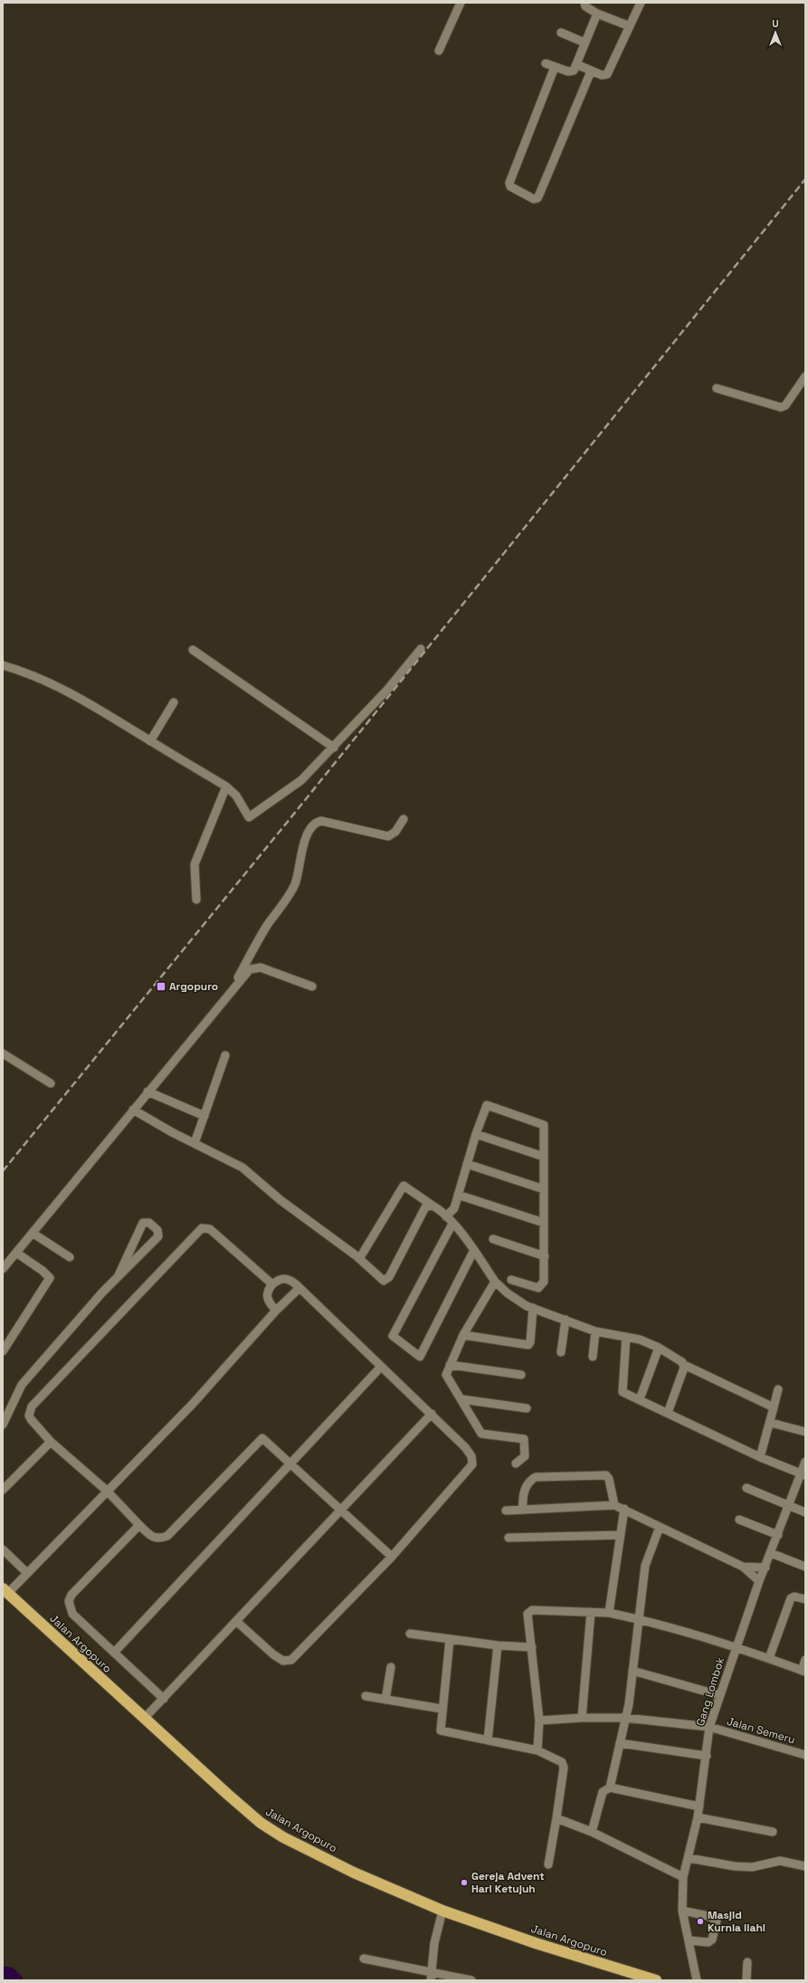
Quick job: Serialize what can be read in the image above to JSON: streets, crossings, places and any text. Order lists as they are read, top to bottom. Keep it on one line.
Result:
{"streets":{"highway":["Jalan Argopuro"],"street":["Gang Lombok","Jalan Semeru"]},"crossings":[["Gang Lombok","Jalan Semeru"]],"places":{"transit":["Argopuro"],"other":["Gereja Advent Hari Ketujuh","Masjid Kurnia Ilahi"]},"north":"top"}
